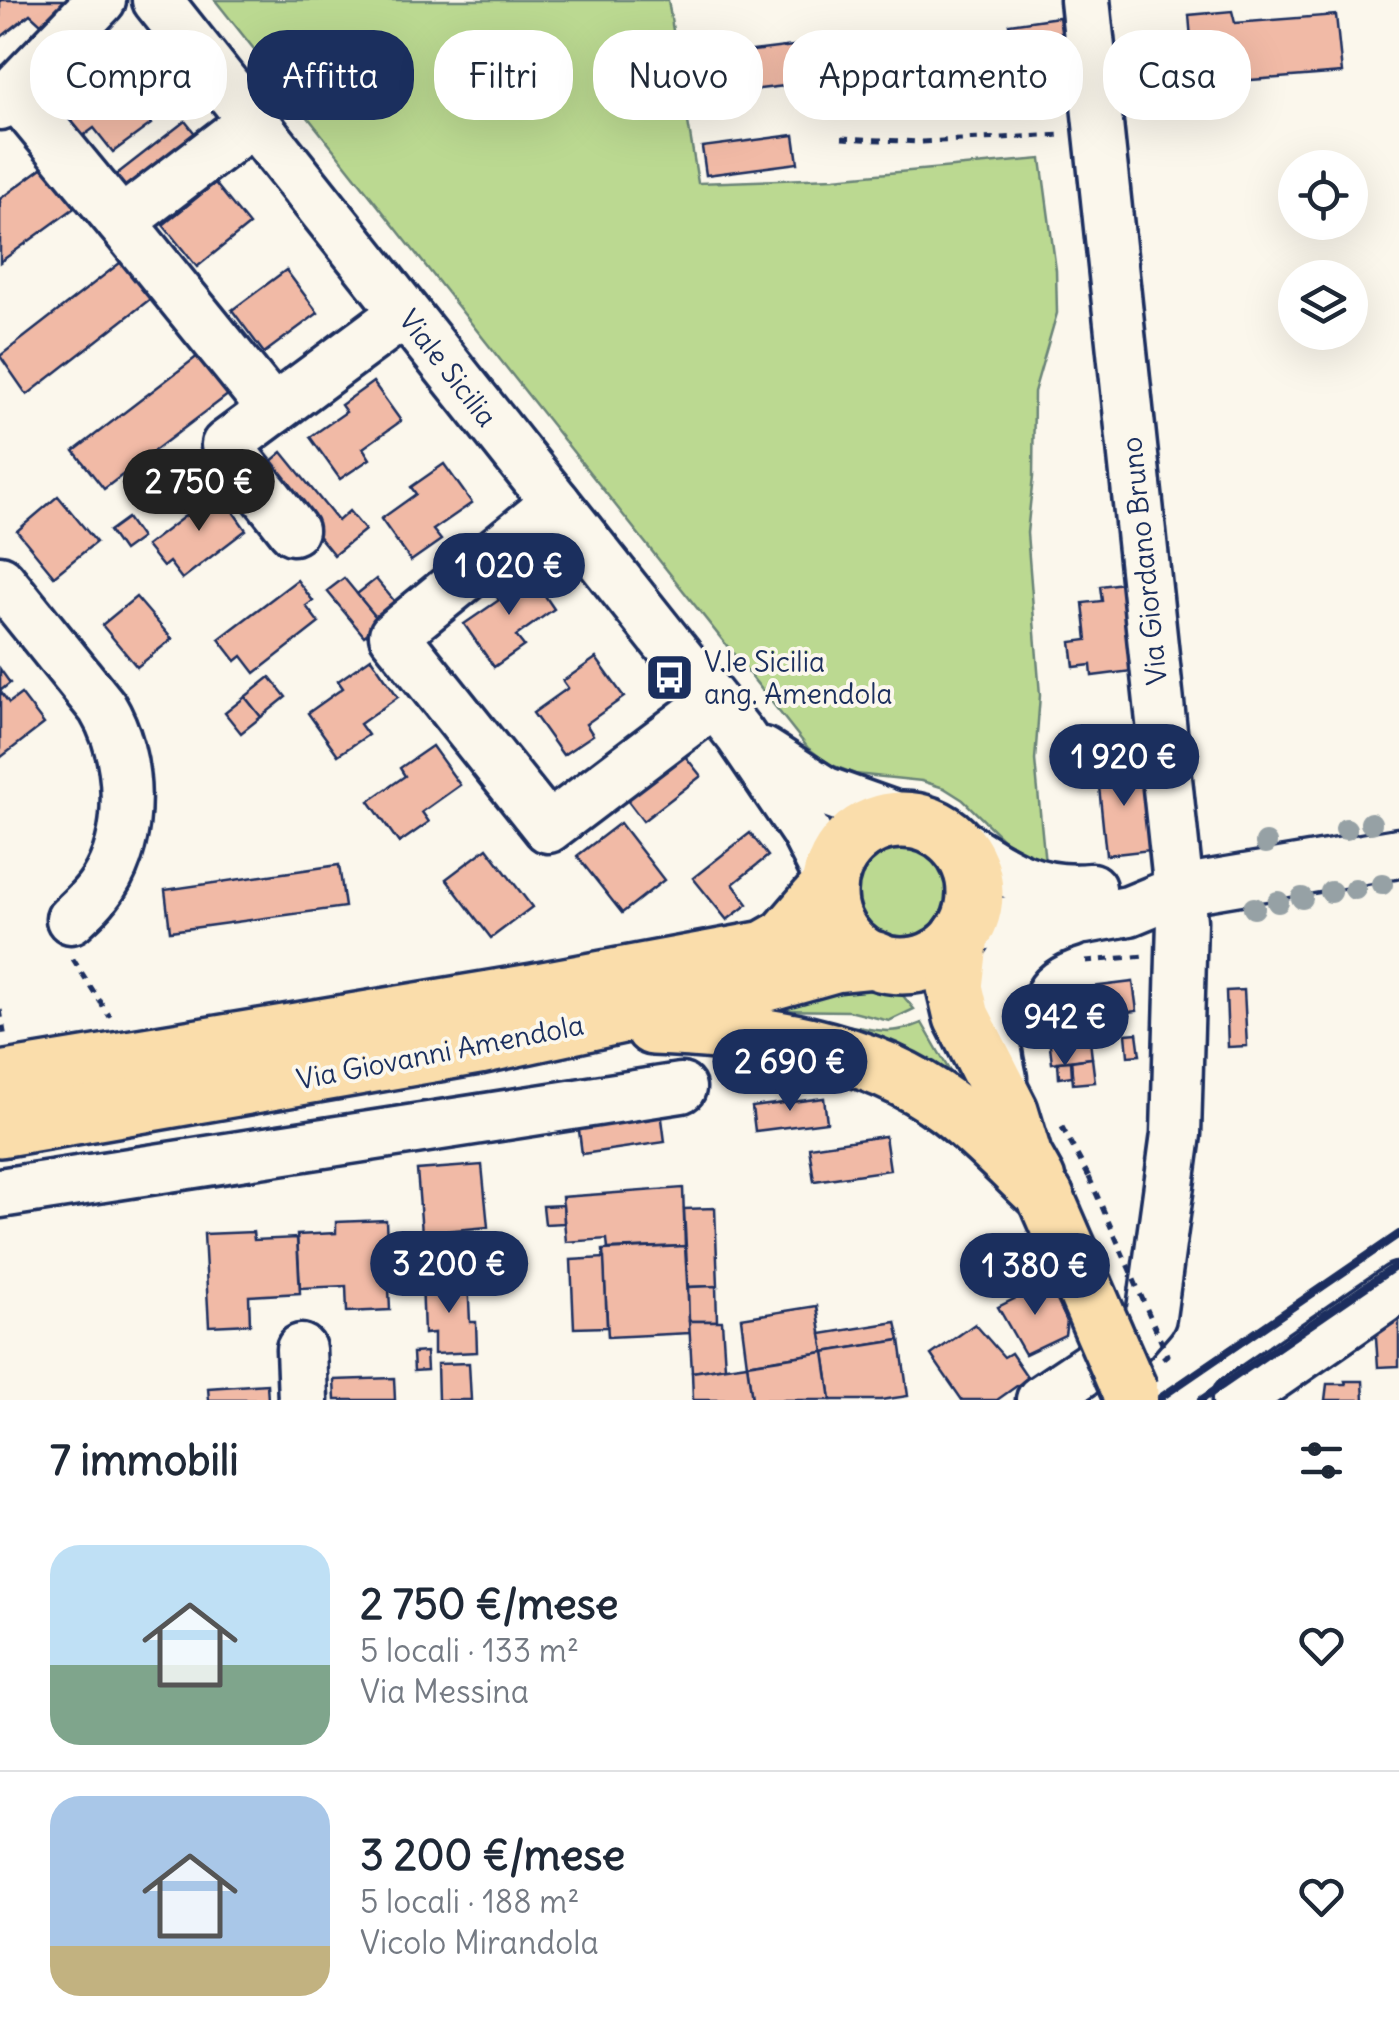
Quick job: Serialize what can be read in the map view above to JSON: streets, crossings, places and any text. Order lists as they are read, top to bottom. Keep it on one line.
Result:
{"streets":{"main road":["Via Giovanni Amendola"],"street":["Viale Sicilia","Via Giordano Bruno"]},"crossings":[["Viale Sicilia","Via Giordano Bruno"],["Viale Sicilia","Via Giovanni Amendola"]],"places":{"bus stop":["V.le Sicilia ang. Amendola"]},"page":{"chip":["Compra","Affitta","Filtri","Nuovo","Appartamento","Casa"],"price":["2 750 €","1 020 €","1 920 €","942 €","2 690 €","3 200 €","1 380 €"],"heading":"7 immobili","list":[{"name":"2 750 €/mese","note":"5 locali · 133 m² · Via Messina"},{"name":"3 200 €/mese","note":"5 locali · 188 m² · Vicolo Mirandola"}]}}
